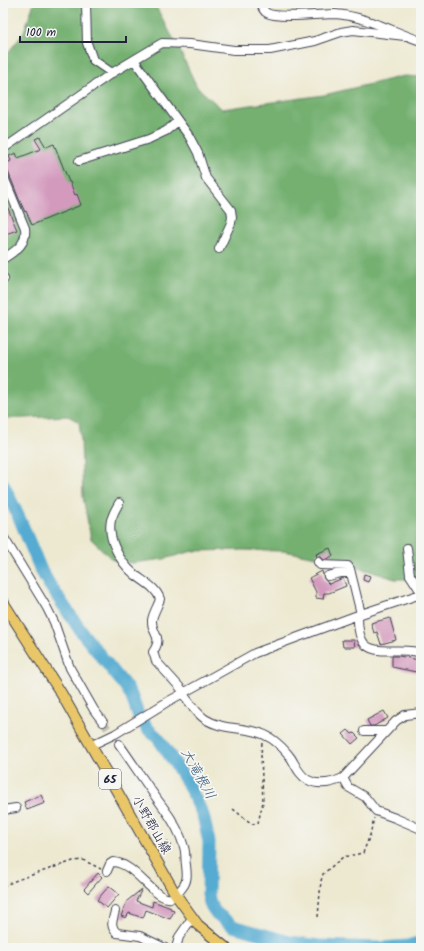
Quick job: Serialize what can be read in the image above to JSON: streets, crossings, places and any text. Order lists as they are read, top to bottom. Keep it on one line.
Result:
{"streets":{"main road":["65","小野郡山線"]},"water":["大滝根川"],"scale_bar":"100 m"}
